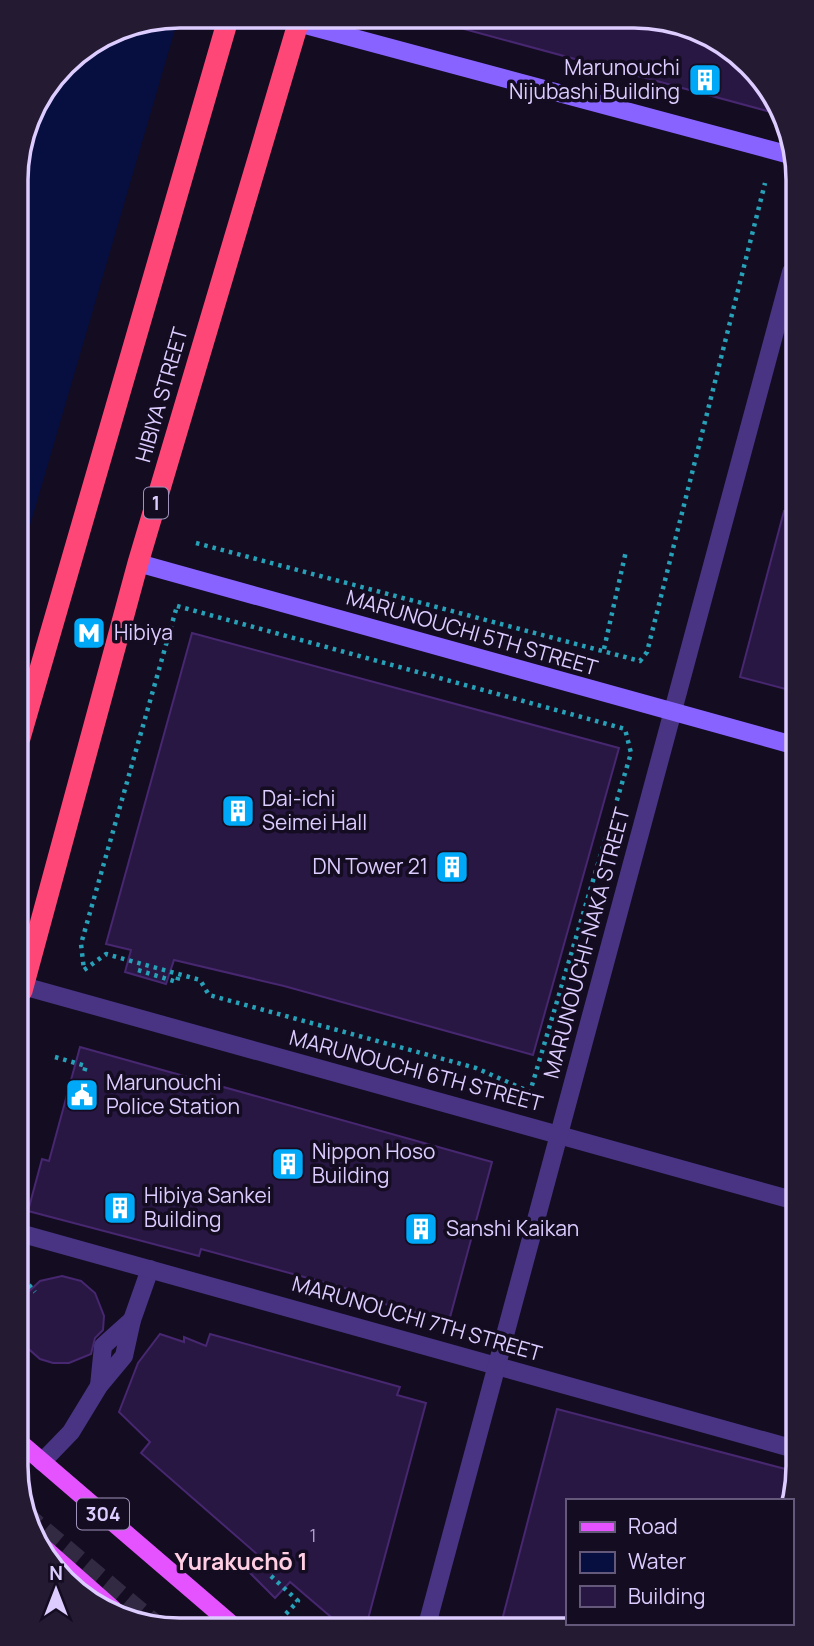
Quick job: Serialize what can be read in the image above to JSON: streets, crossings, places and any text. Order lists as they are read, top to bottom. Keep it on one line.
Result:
{"streets":{"highway":["HIBIYA STREET","1"],"main road":["304"],"street":["MARUNOUCHI 5TH STREET","MARUNOUCHI-NAKA STREET","MARUNOUCHI 6TH STREET","MARUNOUCHI 7TH STREET"]},"crossings":[["HIBIYA STREET","MARUNOUCHI 5TH STREET"],["MARUNOUCHI 5TH STREET","MARUNOUCHI-NAKA STREET"],["MARUNOUCHI-NAKA STREET","MARUNOUCHI 6TH STREET"],["MARUNOUCHI-NAKA STREET","MARUNOUCHI 7TH STREET"]],"districts":["Yurakuchō 1"],"places":{"building":["Marunouchi Nijubashi Building","Dai-ichi Seimei Hall","DN Tower 21","Nippon Hoso Building","Hibiya Sankei Building","Sanshi Kaikan"],"metro station":["Hibiya"],"public building":["Marunouchi Police Station"]},"house_numbers":["1"],"legend":["Road","Water","Building"],"north":"top"}
